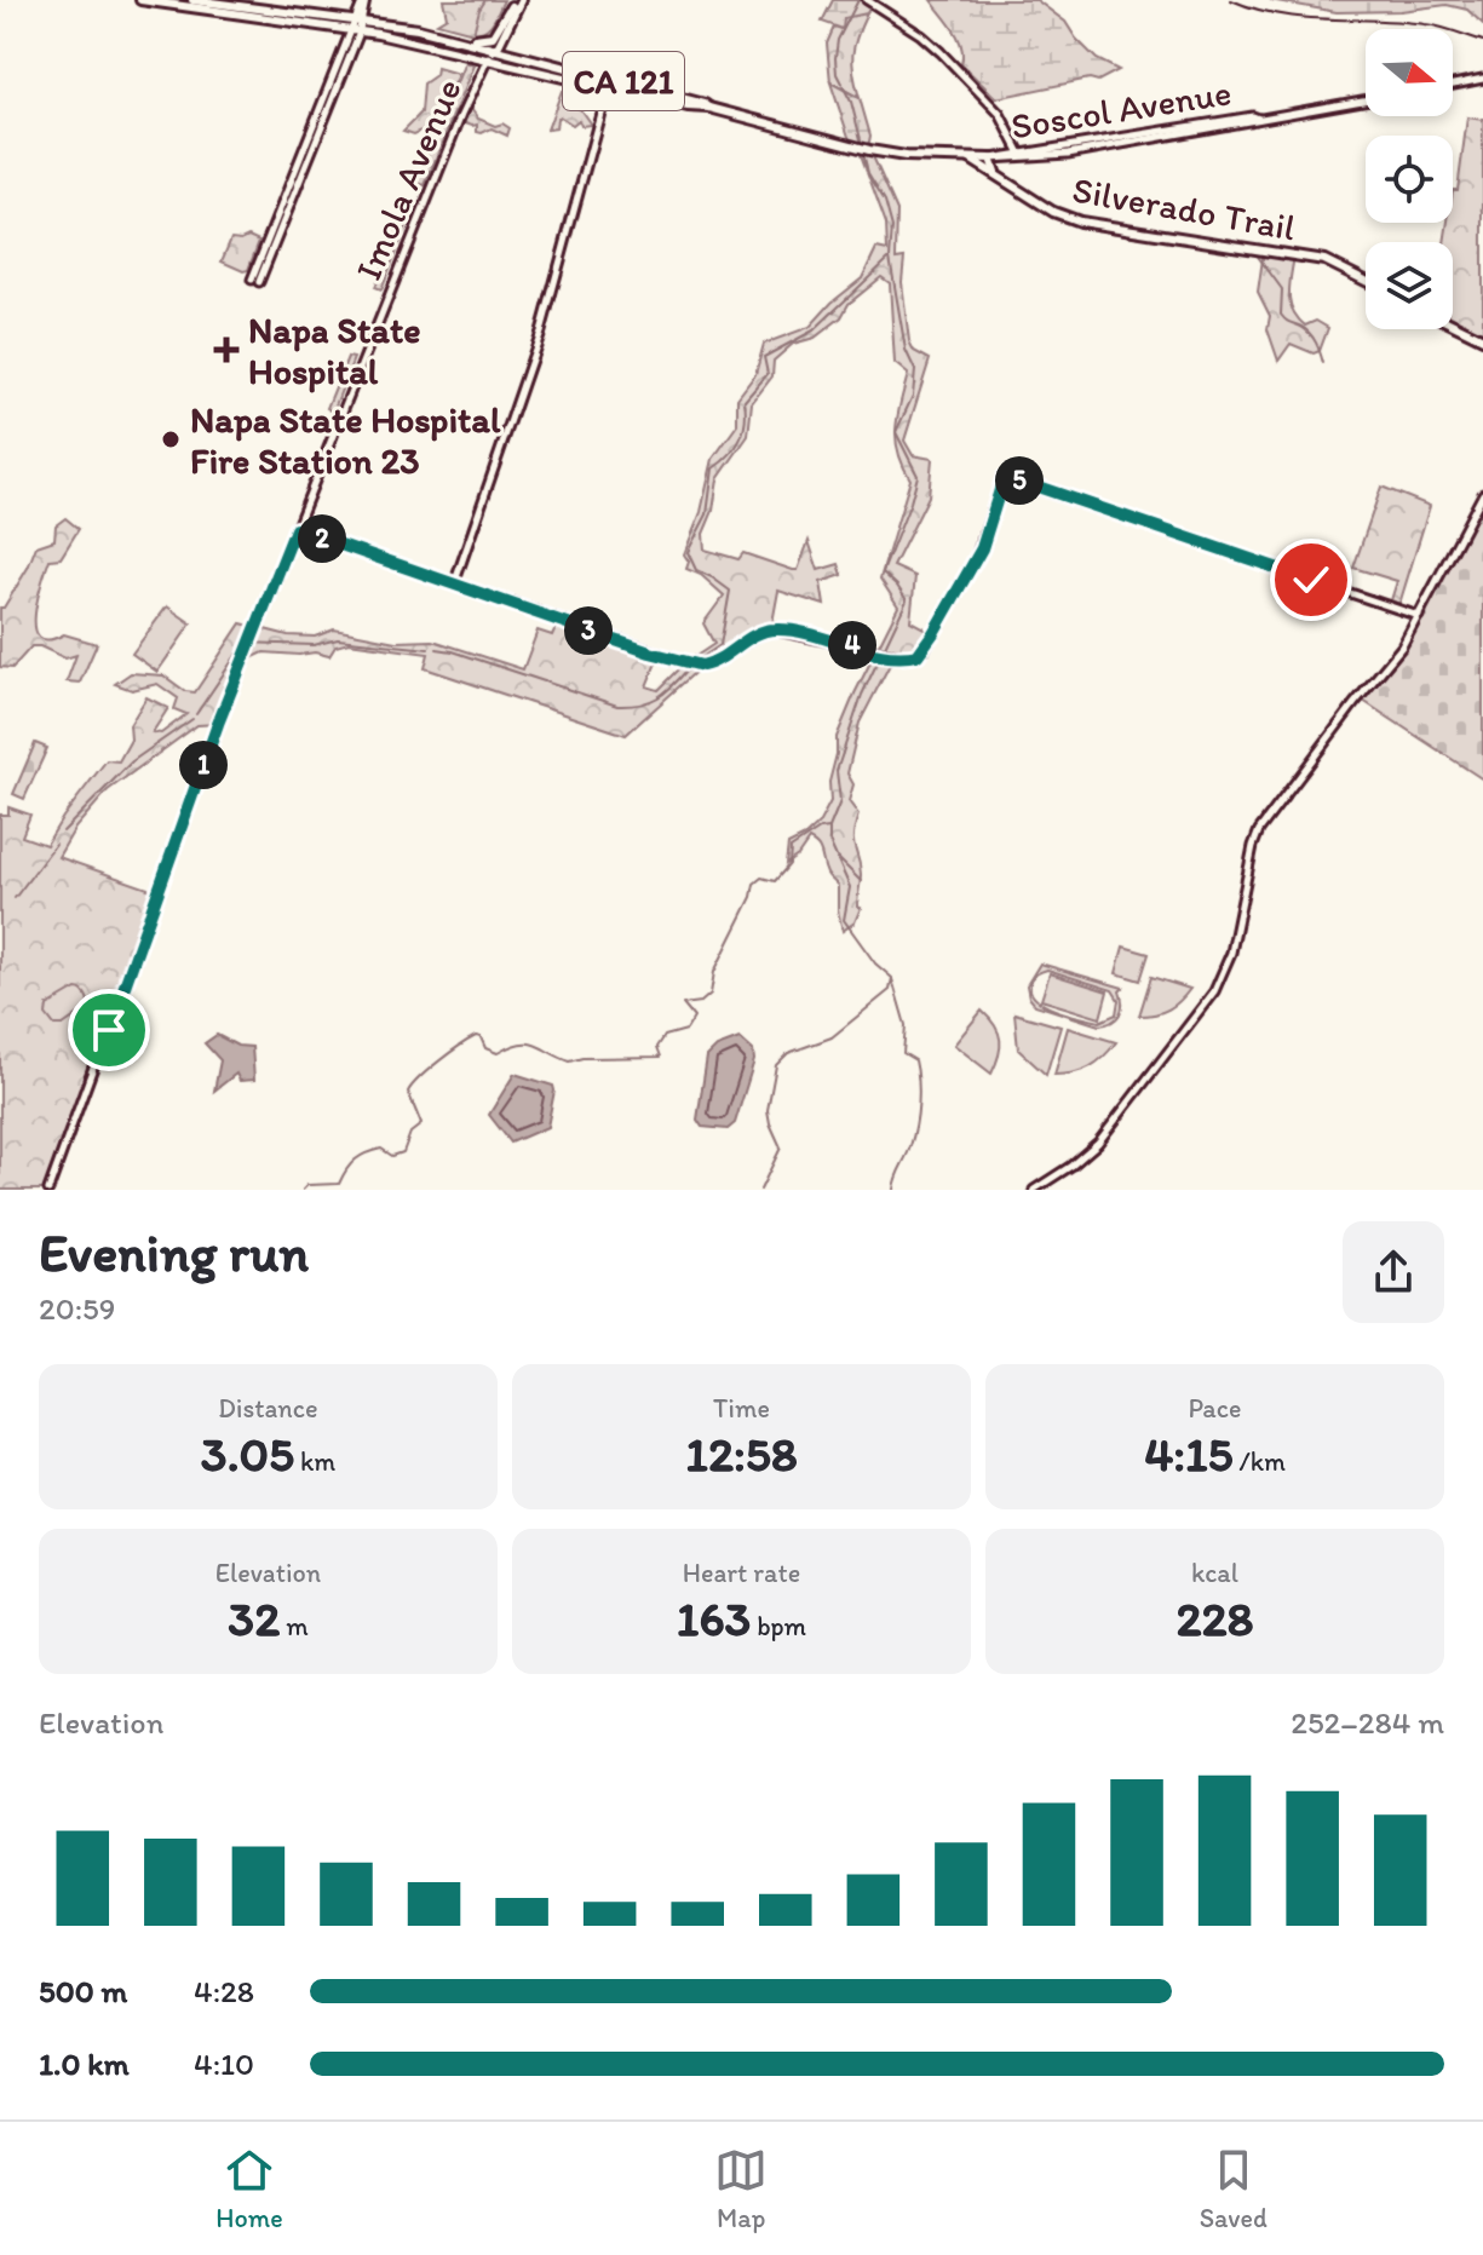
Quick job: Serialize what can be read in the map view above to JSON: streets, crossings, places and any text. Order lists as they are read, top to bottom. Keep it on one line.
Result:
{"streets":{"main road":["CA 121","Soscol Avenue","Silverado Trail"],"street":["Imola Avenue"]},"crossings":[["CA 121","Soscol Avenue"],["Soscol Avenue","Imola Avenue"],["Soscol Avenue","Silverado Trail"]],"places":{"health":["Napa State Hospital"],"other":["Napa State Hospital Fire Station 23"]},"north":"right","page":{"pins":["5","2","3","4","1"],"heading":["Evening run","20:59"],"stats":[["Distance","3.05 km"],["Time","12:58"],["Pace","4:15 /km"],["Elevation","32 m"],["Heart rate","163 bpm"],["kcal","228"]],"chart":["Elevation","252–284 m"],"list":[{"name":"500 m","note":"4:28"},{"name":"1.0 km","note":"4:10"}],"tabs":["Home","Map","Saved"]}}
